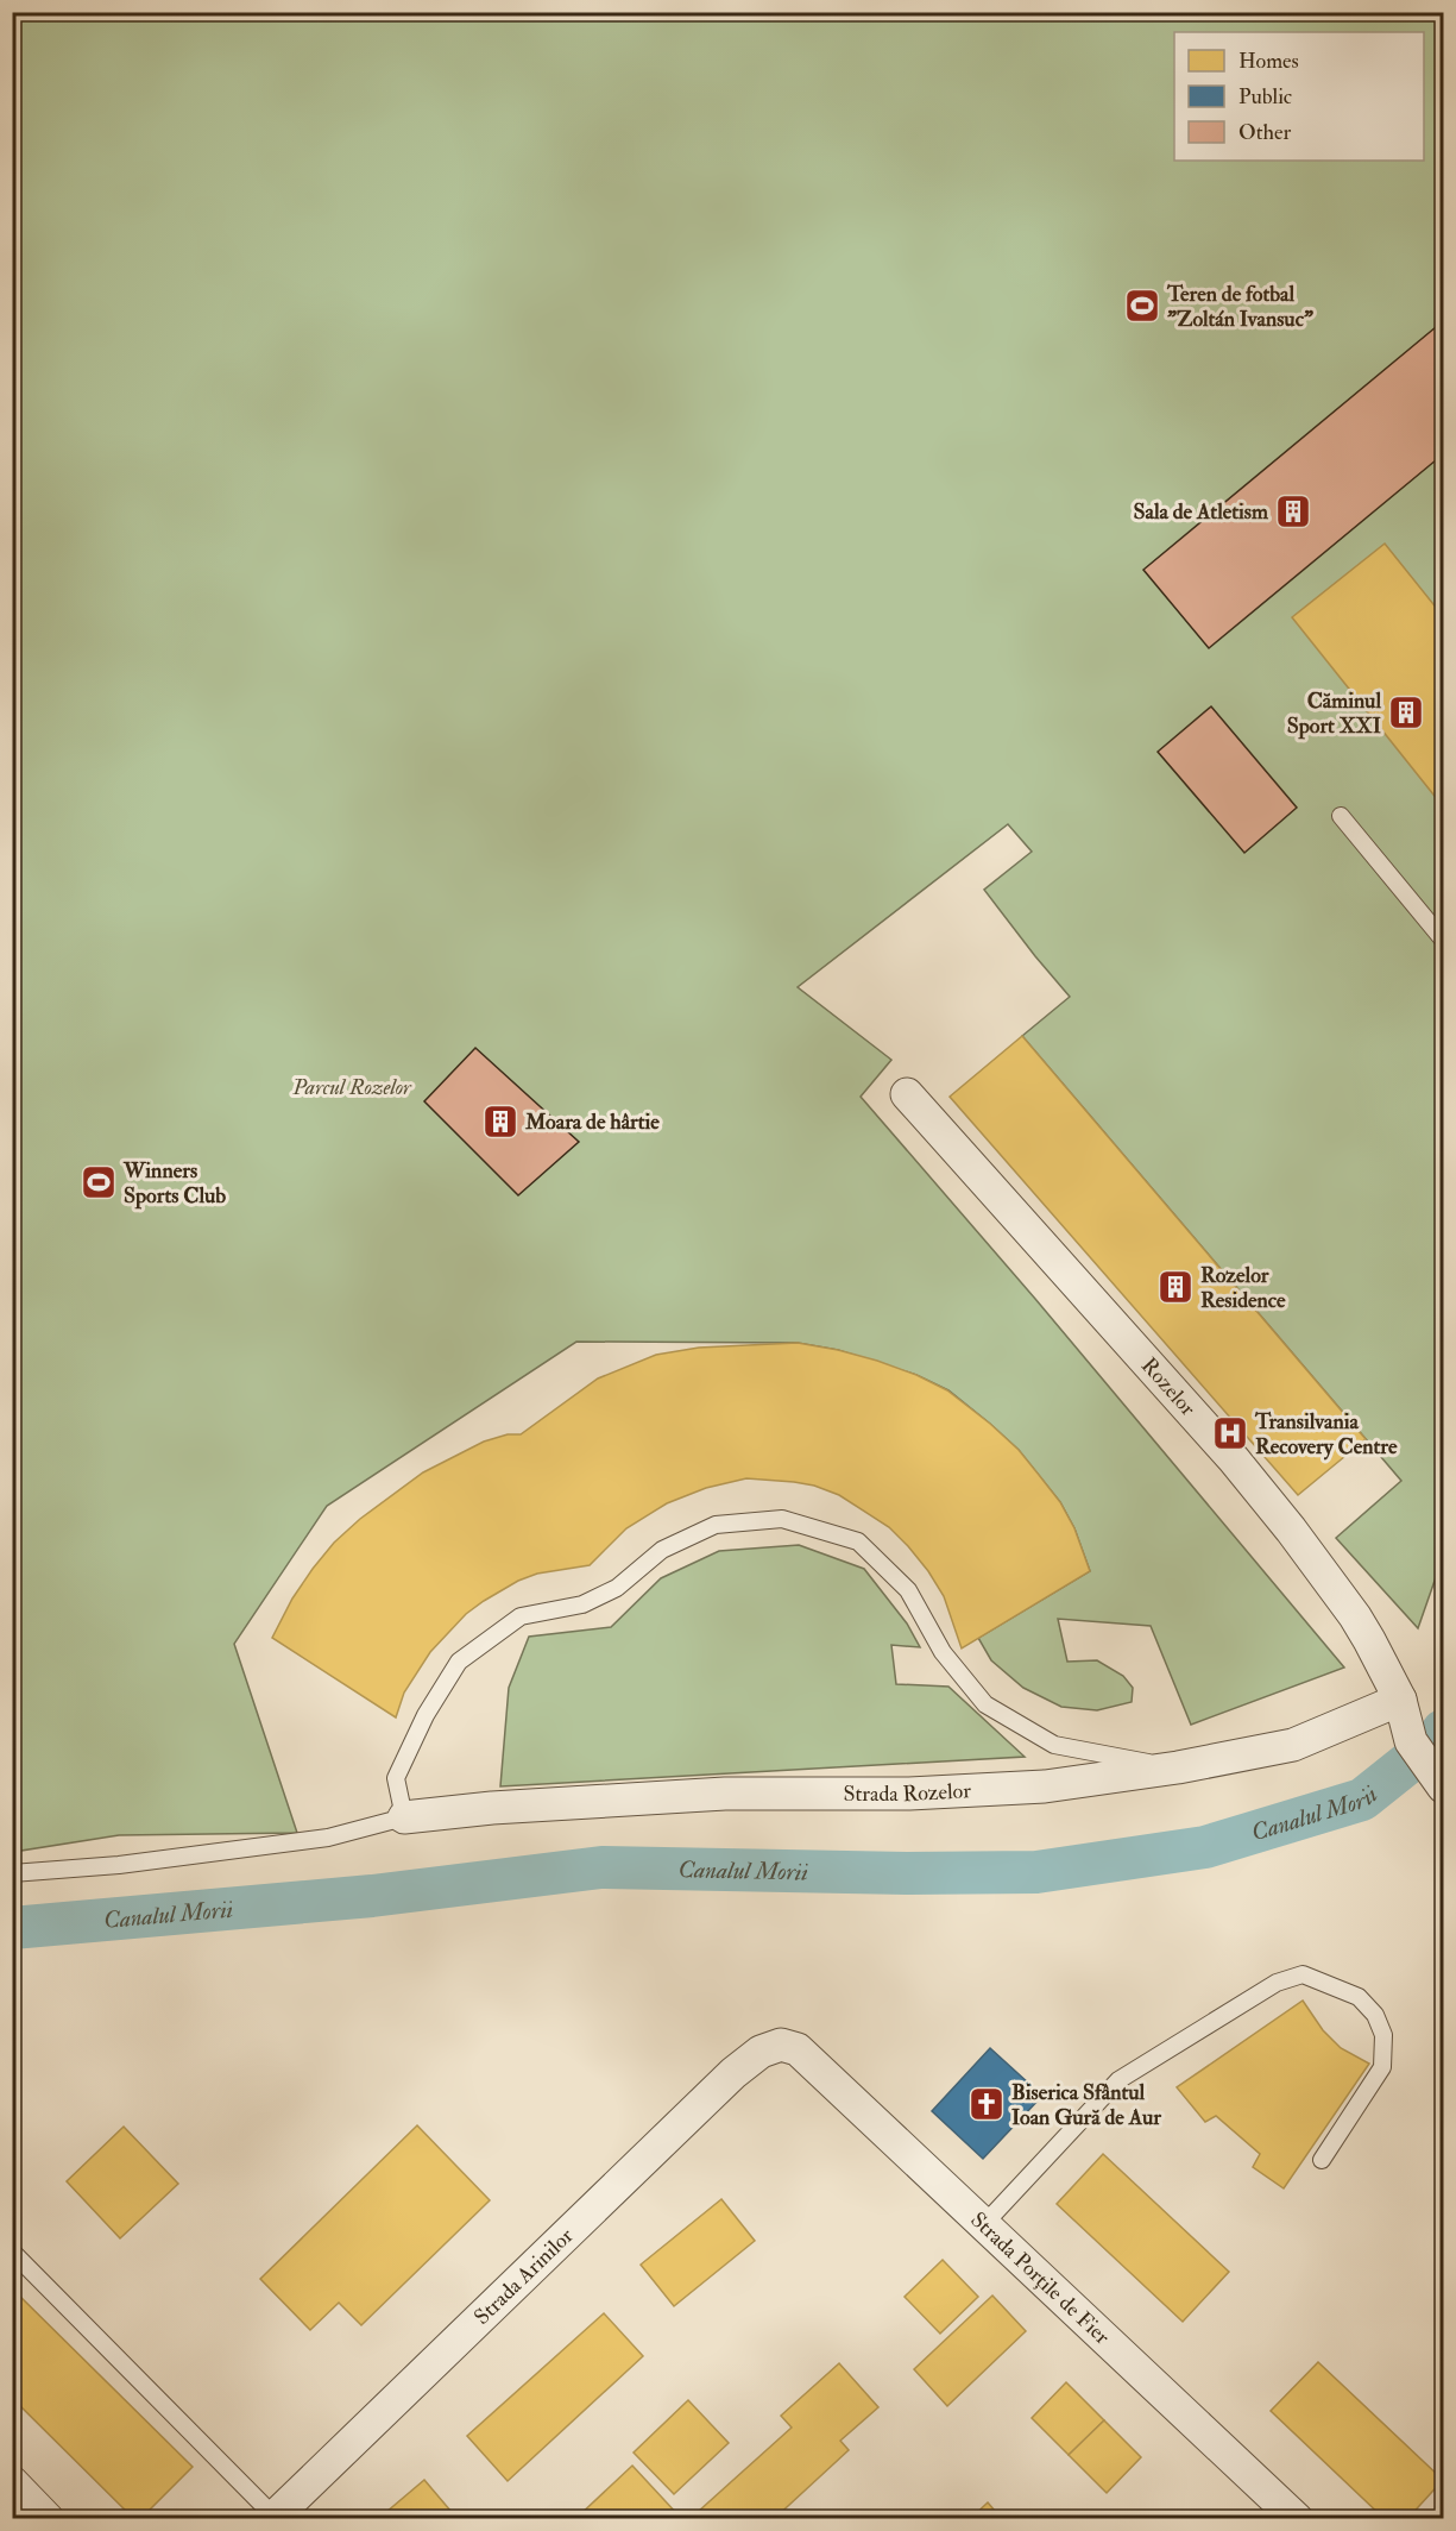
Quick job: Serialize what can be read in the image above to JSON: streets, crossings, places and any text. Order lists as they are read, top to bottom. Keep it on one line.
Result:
{"streets":{"street":["Rozelor","Strada Rozelor","Strada Arinilor","Strada Porțile de Fier"]},"crossings":[["Rozelor","Strada Rozelor"],["Strada Arinilor","Strada Porțile de Fier"]],"water":["Canalul Morii"],"parks":["Parcul Rozelor"],"places":{"sports":["Teren de fotbal \"Zoltán Ivansuc\"","Winners Sports Club"],"building":["Sala de Atletism","Căminul Sport XXI","Moara de hârtie","Rozelor Residence"],"hospital":["Transilvania Recovery Centre"],"church":["Biserica Sfântul Ioan Gură de Aur"]},"legend":["Homes","Public","Other"]}
